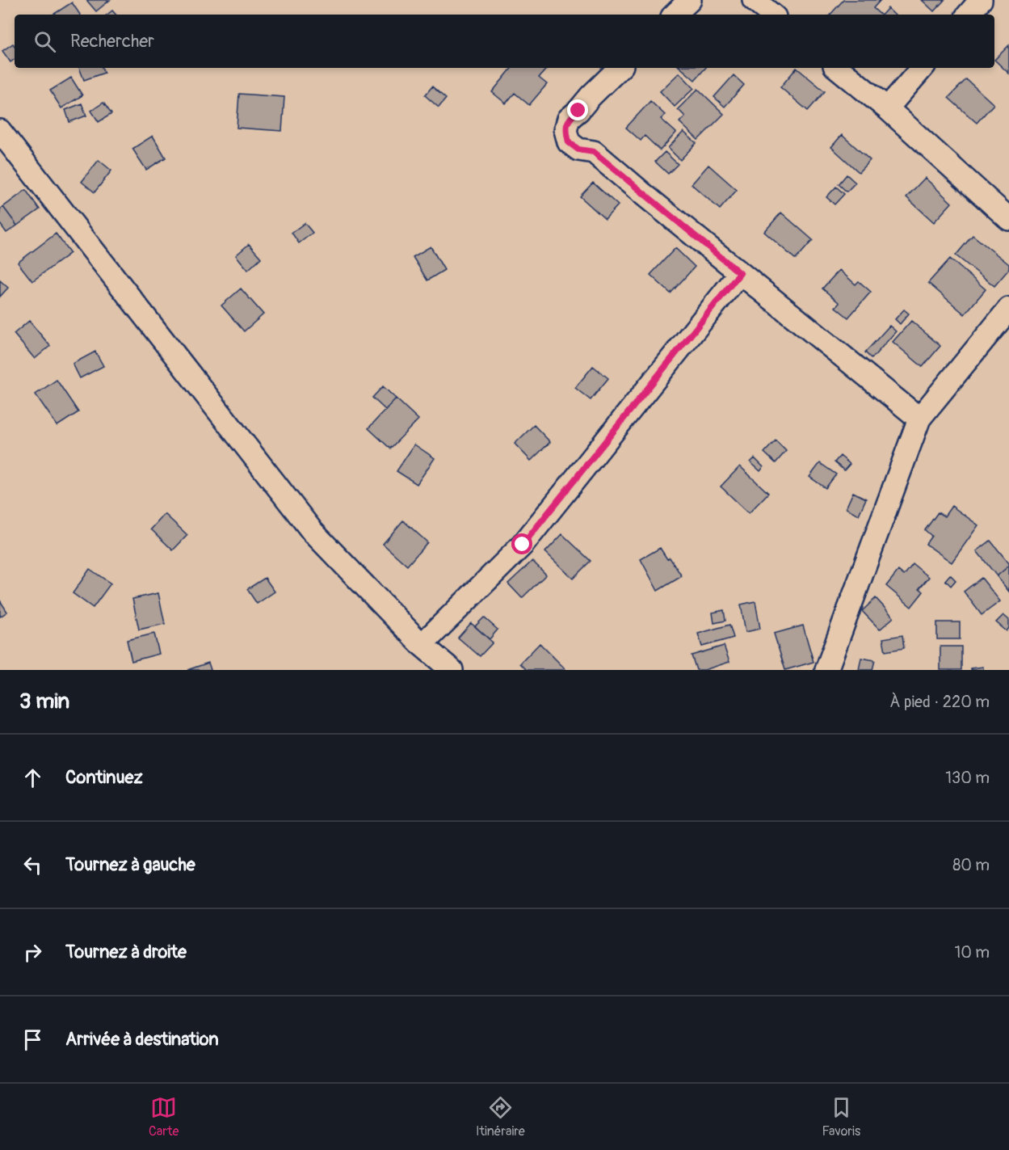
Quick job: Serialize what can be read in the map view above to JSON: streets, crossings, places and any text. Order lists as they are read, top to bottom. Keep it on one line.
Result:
{"page":{"search":"Rechercher","heading":["3 min","À pied · 220 m"],"list":[["Continuez","130 m"],["Tournez à gauche","80 m"],["Tournez à droite","10 m"],"Arrivée à destination"],"nav":["Carte","Itinéraire","Favoris"]}}
